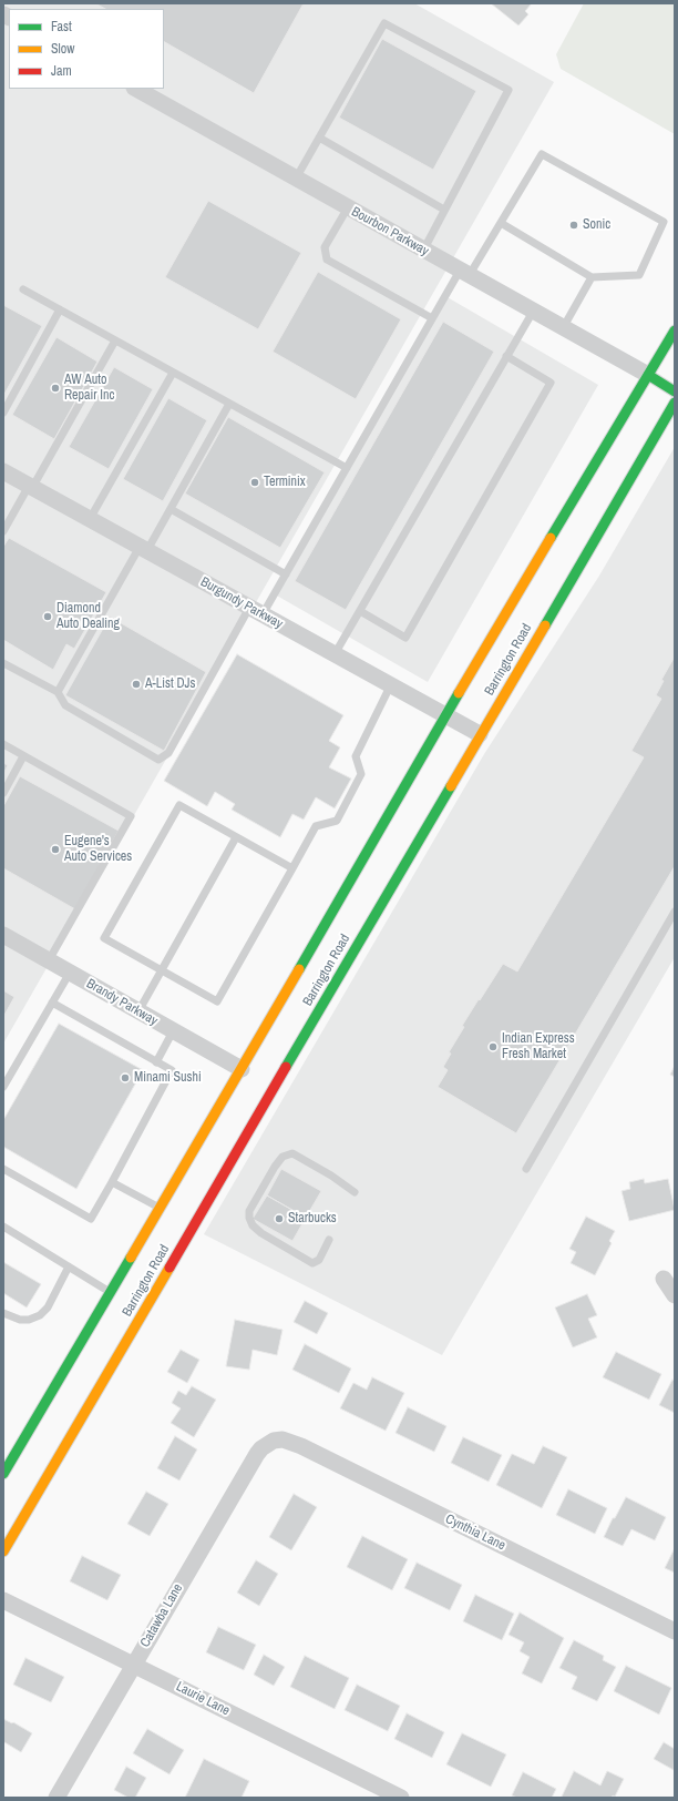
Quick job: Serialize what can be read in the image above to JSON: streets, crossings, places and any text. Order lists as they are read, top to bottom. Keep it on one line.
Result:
{"streets":{"main road":["Barrington Road"],"street":["Bourbon Parkway","Burgundy Parkway","Brandy Parkway","Cynthia Lane","Catawba Lane","Laurie Lane"]},"crossings":[["Bourbon Parkway","Barrington Road"],["Burgundy Parkway","Barrington Road"],["Barrington Road","Brandy Parkway"],["Cynthia Lane","Catawba Lane"],["Catawba Lane","Laurie Lane"]],"places":["Sonic","AW Auto Repair Inc","Terminix","Diamond Auto Dealing","A-List DJs","Eugene's Auto Services","Indian Express Fresh Market","Minami Sushi","Starbucks"],"legend":["Fast","Slow","Jam"]}
